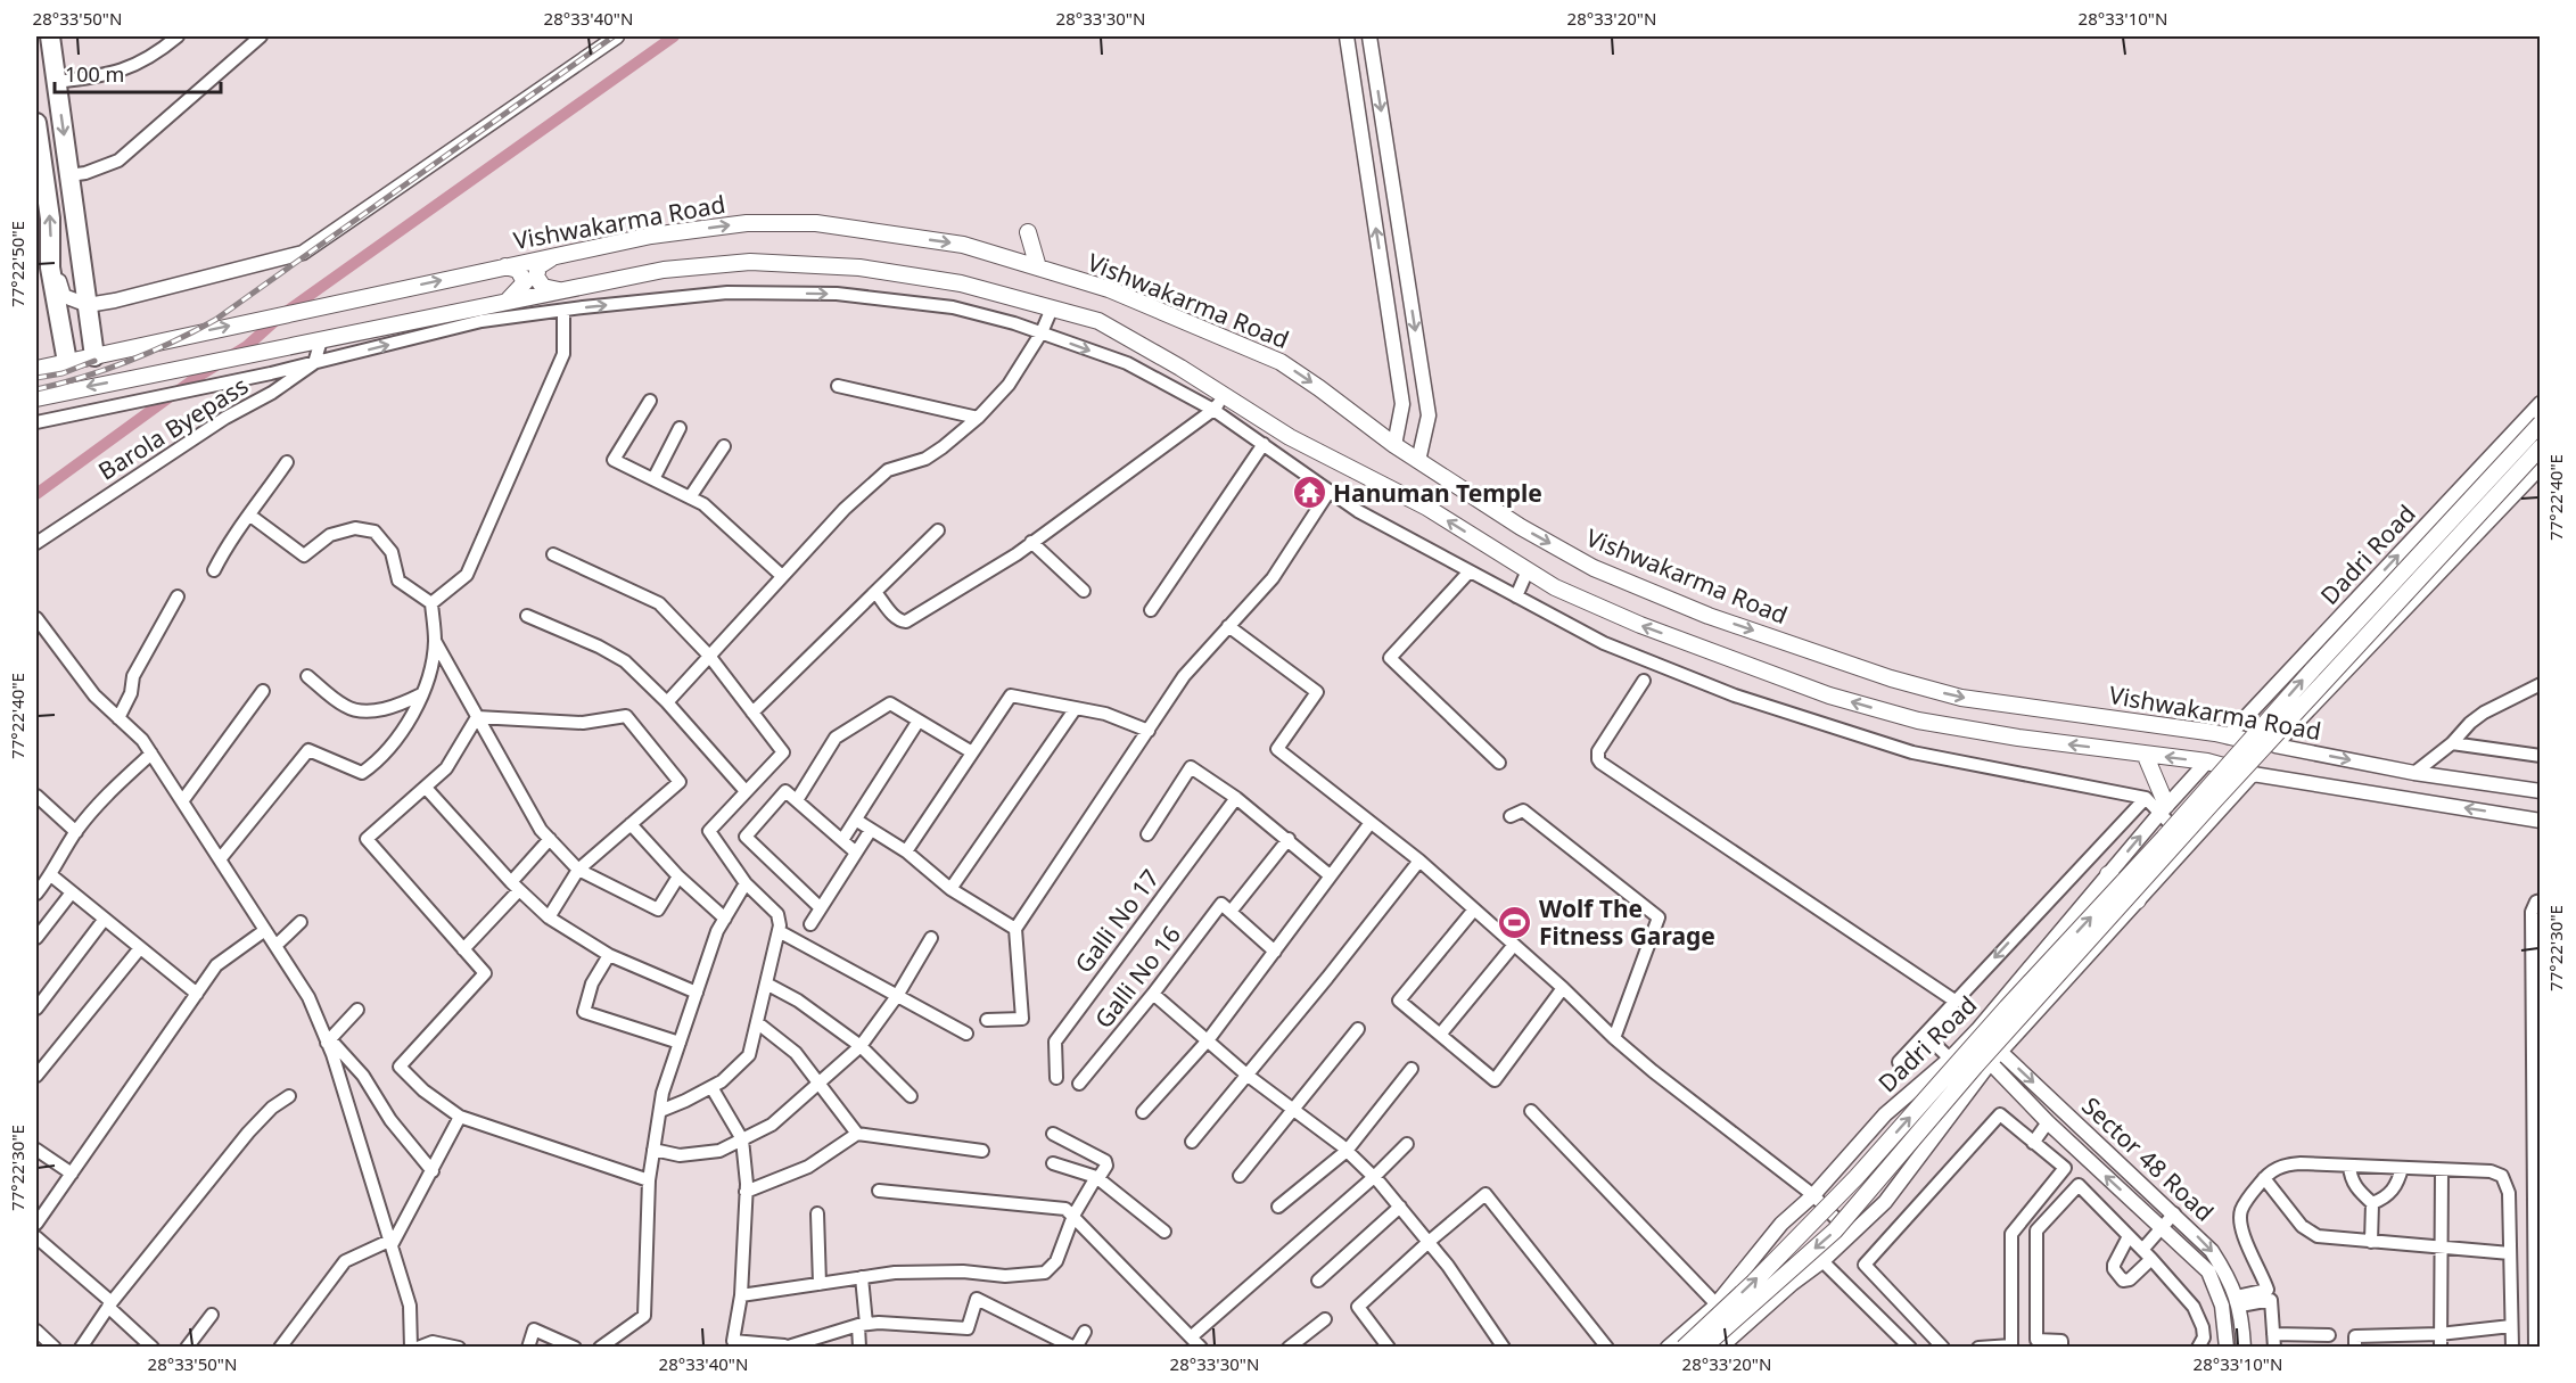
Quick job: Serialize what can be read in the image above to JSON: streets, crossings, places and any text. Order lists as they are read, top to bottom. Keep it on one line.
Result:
{"streets":{"main road":["Vishwakarma Road"],"street":["Barola Byepass","Dadri Road","Galli No 17","Galli No 16","Sector 48 Road"]},"crossings":[["Vishwakarma Road","Dadri Road"],["Dadri Road","Sector 48 Road"]],"places":{"temple":["Hanuman Temple"],"sports":["Wolf The Fitness Garage"]},"scale_bar":"100 m","coordinates":["28°33'50\"N","28°33'40\"N","28°33'30\"N","28°33'20\"N","28°33'10\"N","77°22'50\"E","77°22'40\"E","77°22'30\"E"]}
